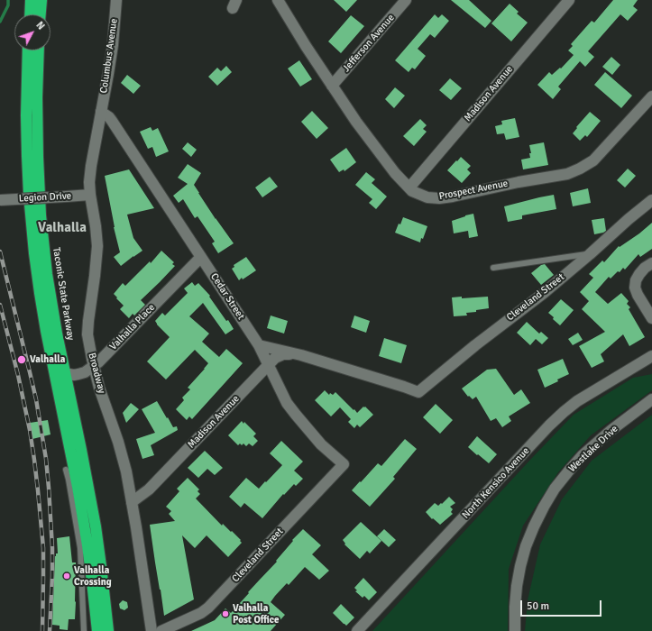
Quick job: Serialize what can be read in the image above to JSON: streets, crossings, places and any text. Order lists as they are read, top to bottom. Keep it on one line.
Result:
{"streets":{"highway":["Taconic State Parkway"],"street":["Jefferson Avenue","Columbus Avenue","Madison Avenue","Prospect Avenue","Legion Drive","Cedar Street","Cleveland Street","Valhalla Place","Broadway","Westlake Drive","North Kensico Avenue"]},"crossings":[["Jefferson Avenue","Prospect Avenue"],["Columbus Avenue","Cedar Street"],["Columbus Avenue","Broadway"],["Madison Avenue","Prospect Avenue"],["Madison Avenue","Cedar Street"],["Madison Avenue","Cleveland Street"],["Madison Avenue","Broadway"],["Legion Drive","Broadway"],["Taconic State Parkway","Valhalla Place"],["Cedar Street","Cleveland Street"],["Cedar Street","Valhalla Place"],["Cedar Street","Broadway"],["Valhalla Place","Broadway"]],"districts":["Valhalla"],"places":["Valhalla","Valhalla Crossing","Valhalla Post Office"],"scale_bar":"50 m","north":"top right"}
